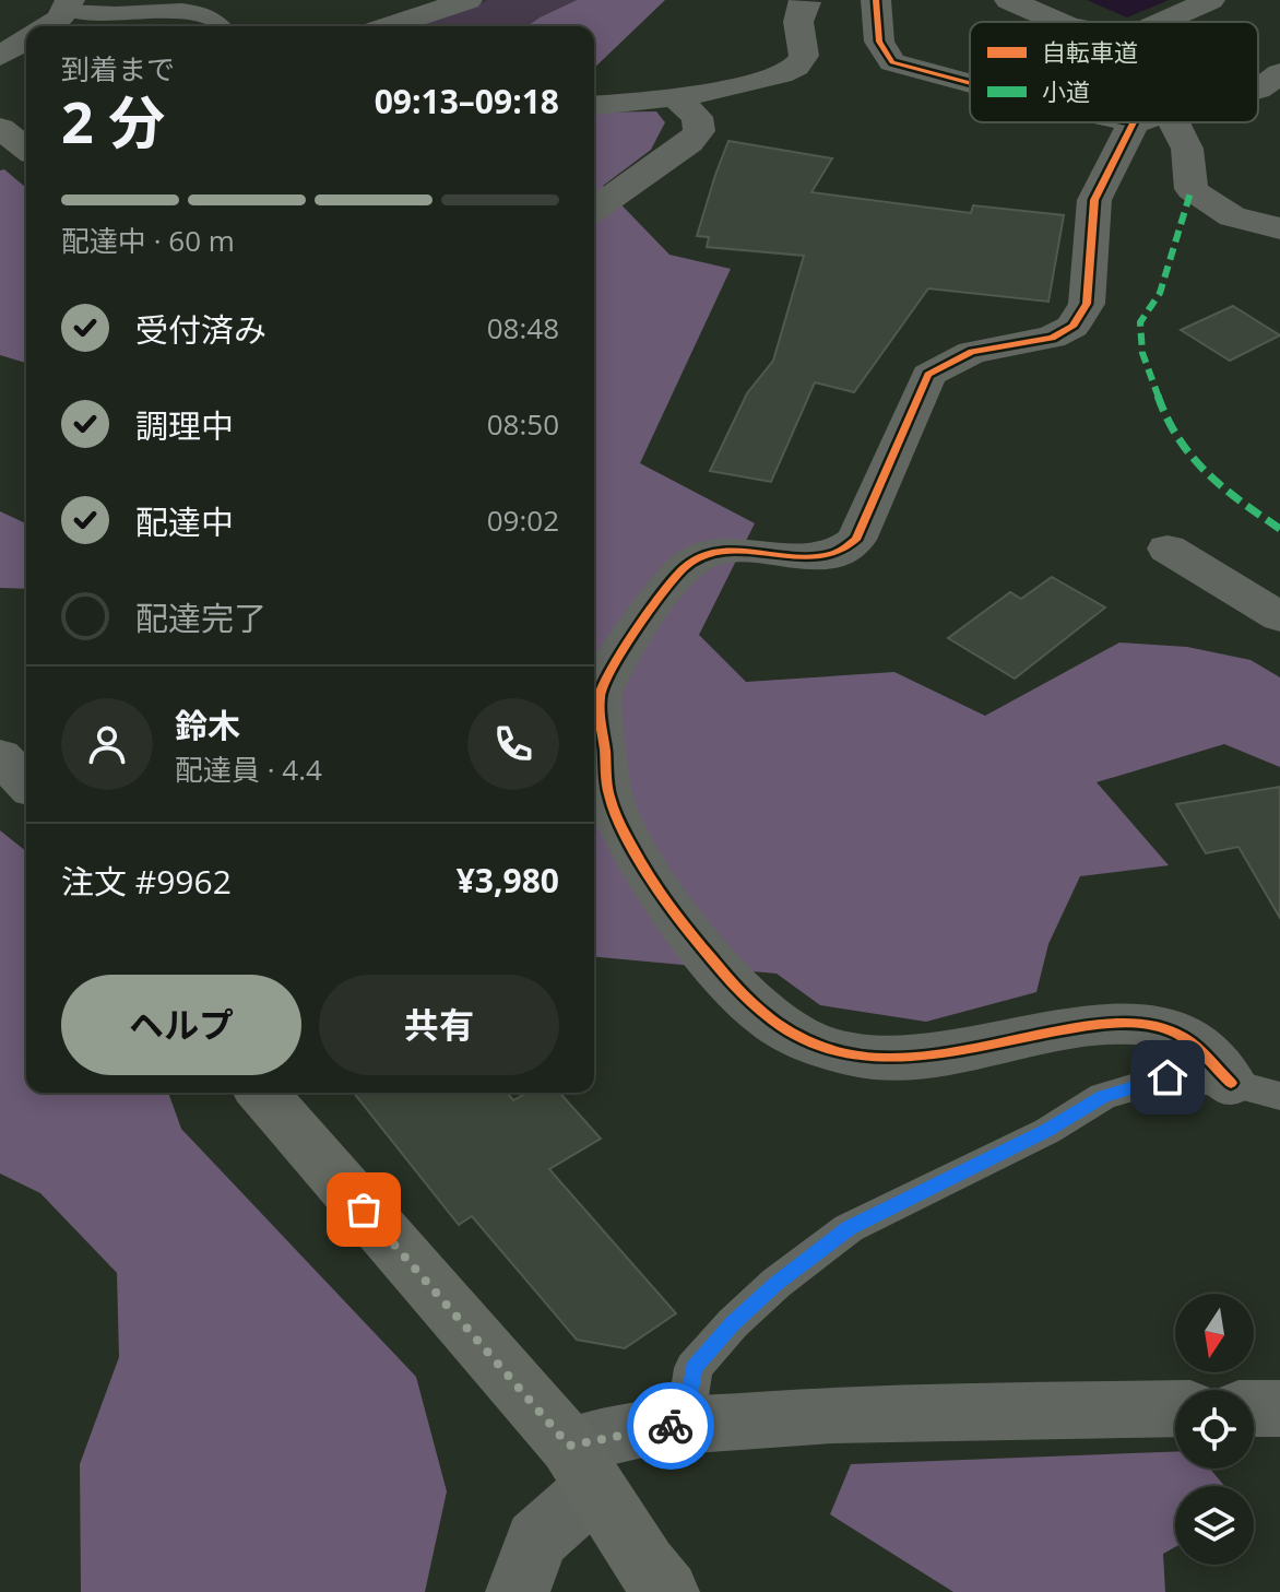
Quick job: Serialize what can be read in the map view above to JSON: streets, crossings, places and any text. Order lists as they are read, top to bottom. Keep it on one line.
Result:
{"legend":["自転車道","小道"],"north":"bottom","page":{"heading":["2 分","到着まで","09:13–09:18"],"panel":["鈴木","配達員 · 4.4","注文 #9962","¥3,980"],"bar":"配達中 · 60 m","list":[["受付済み","08:48"],["調理中","08:50"],["配達中","09:02"],"配達完了"],"buttons":["ヘルプ","共有"]}}
